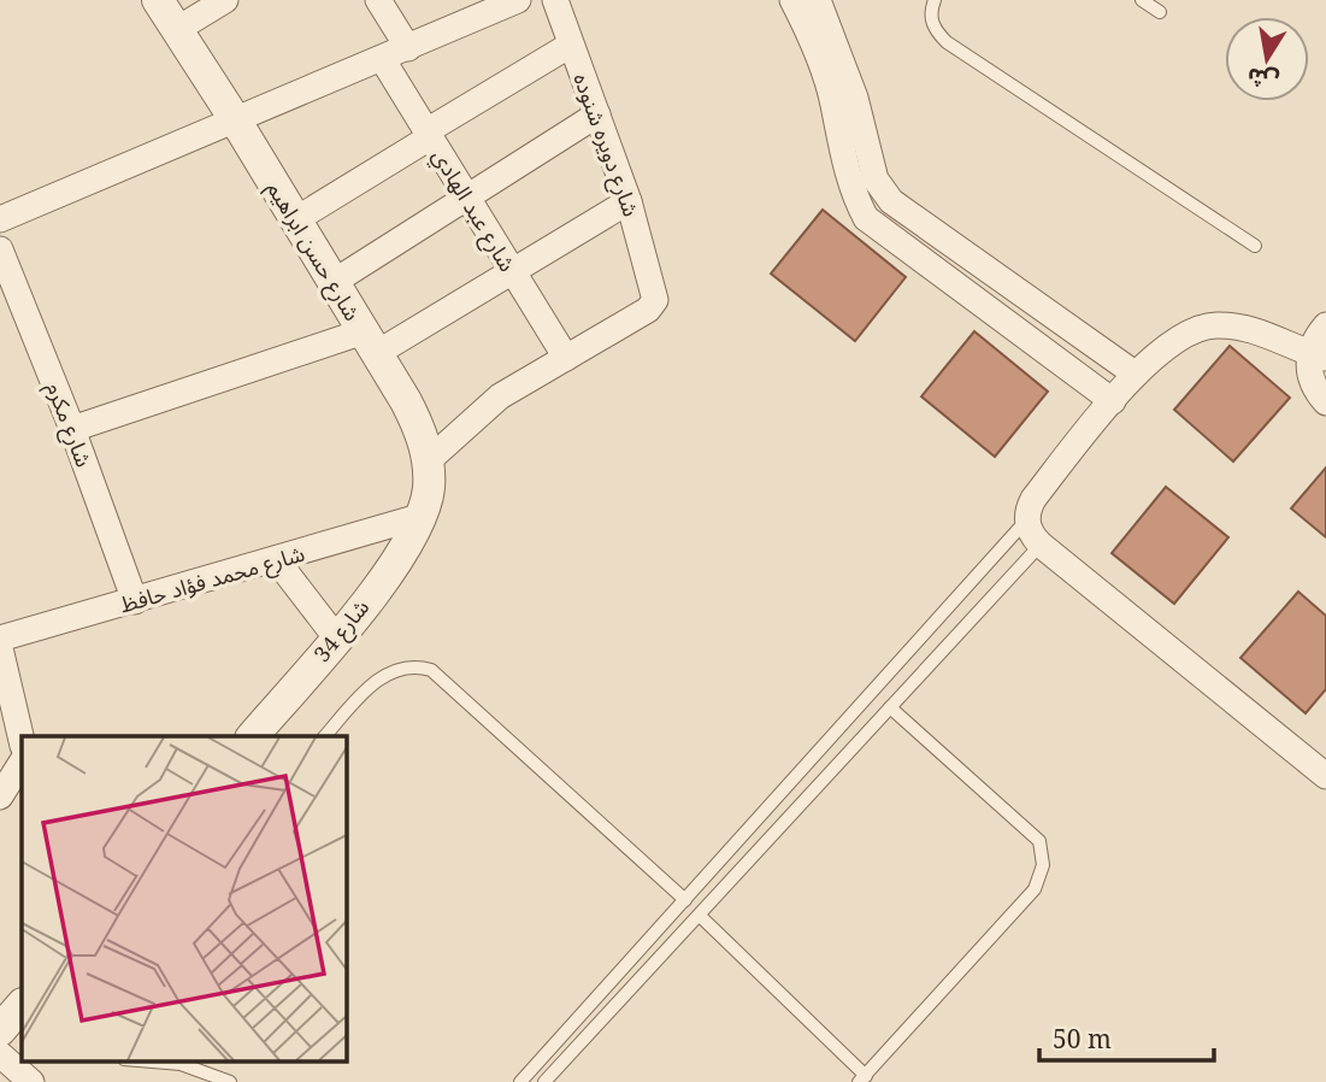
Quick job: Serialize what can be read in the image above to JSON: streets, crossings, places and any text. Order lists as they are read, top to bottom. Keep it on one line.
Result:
{"streets":{"street":["شارع دويره شنوده","شارع عبد الهادي","شارع حسن ابراهيم","شارع مكرم","شارع محمد فؤاد حافظ","شارع 34"]},"crossings":[["شارع دويره شنوده","شارع عبد الهادي"],["شارع حسن ابراهيم","شارع محمد فؤاد حافظ"],["شارع حسن ابراهيم","شارع 34"],["شارع مكرم","شارع محمد فؤاد حافظ"],["شارع محمد فؤاد حافظ","شارع 34"]],"scale_bar":"50 m","north":"bottom"}
